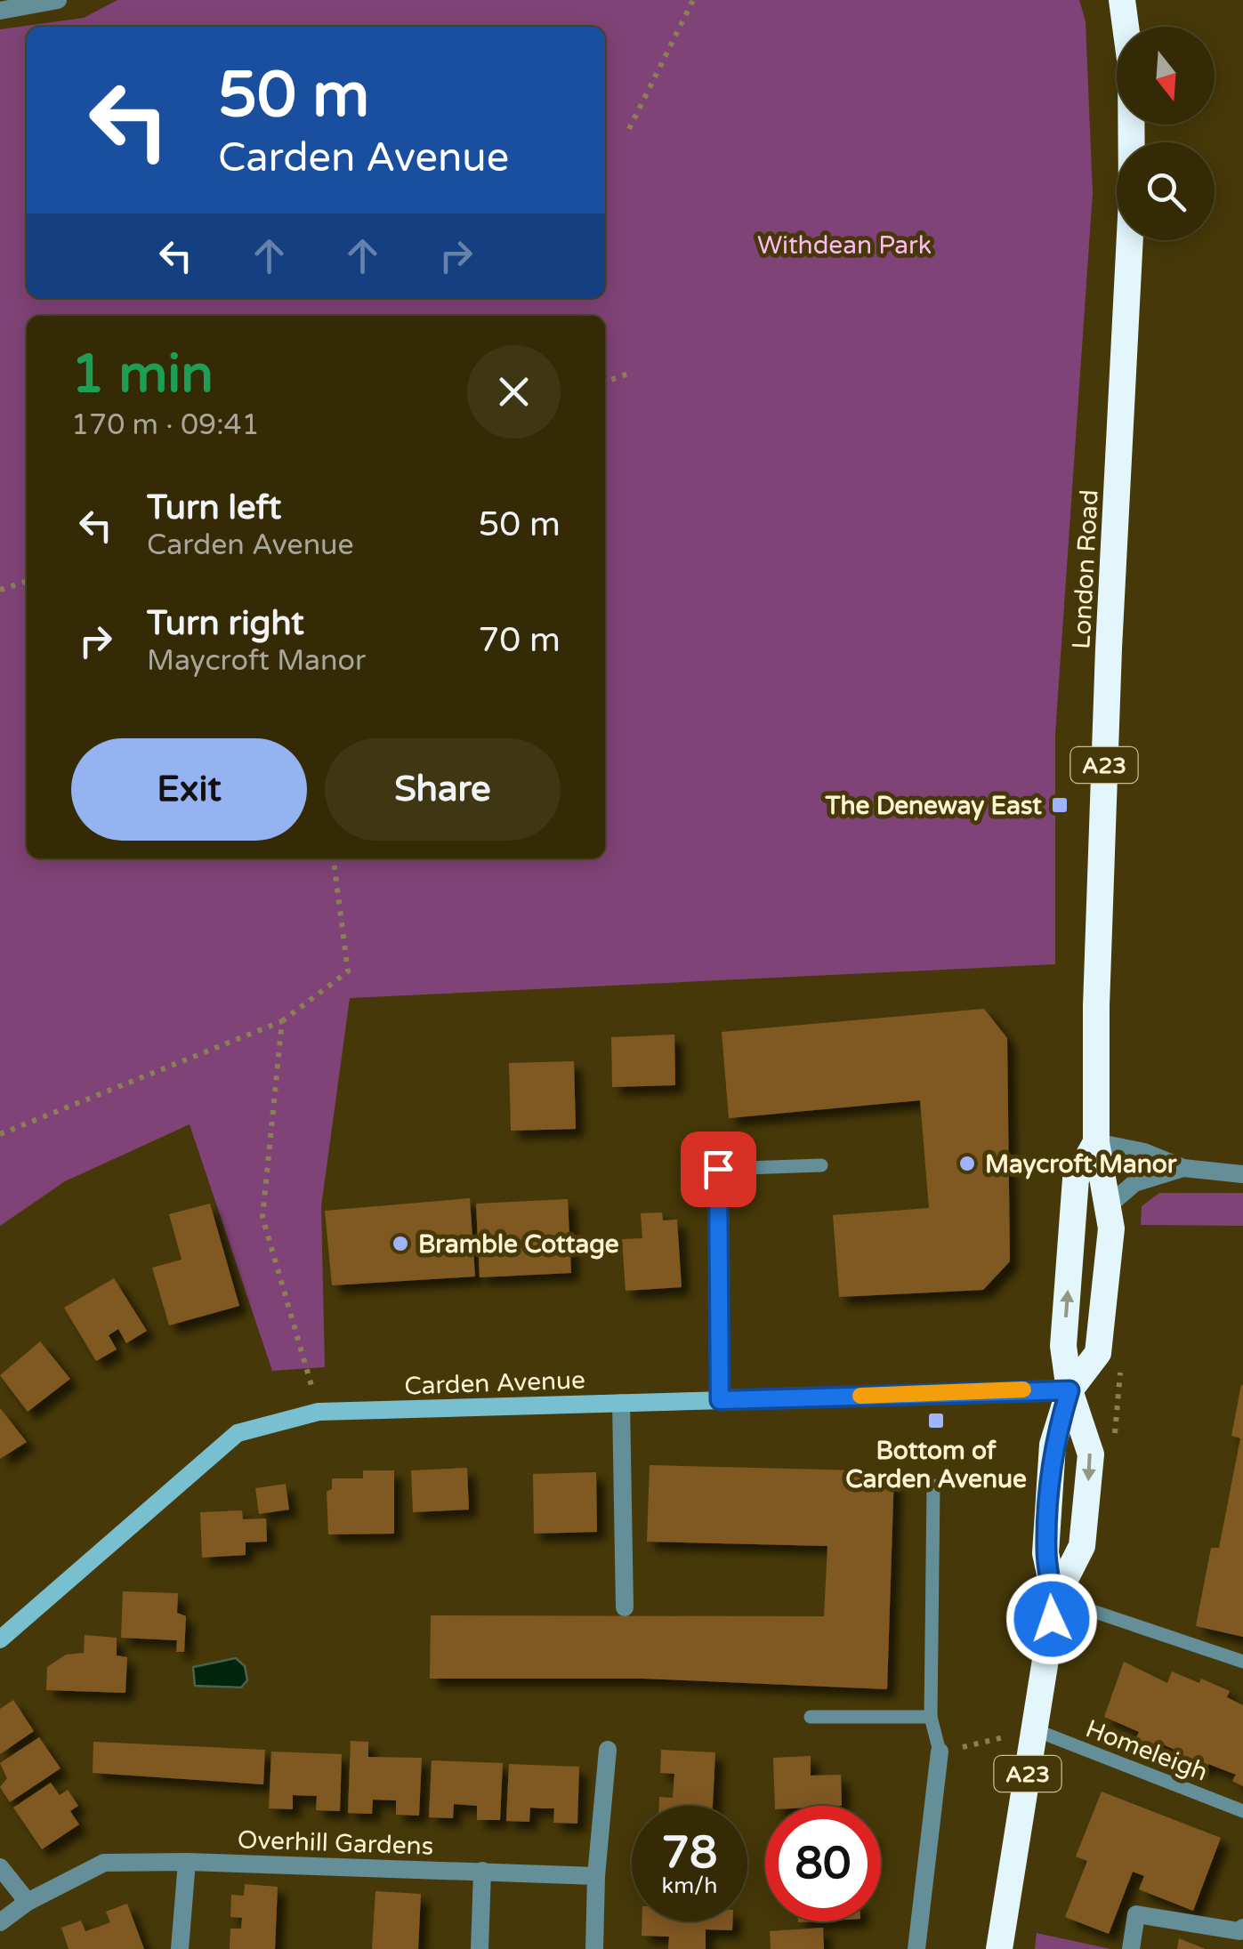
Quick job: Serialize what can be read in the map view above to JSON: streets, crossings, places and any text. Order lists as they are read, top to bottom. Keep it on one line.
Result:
{"streets":{"highway":["London Road","A23"],"street":["Carden Avenue","Overhill Gardens"],"lane":["Homeleigh"]},"crossings":[["London Road","Carden Avenue"],["London Road","Homeleigh"]],"parks":["Withdean Park"],"places":{"transit":["The Deneway East","Bottom of Carden Avenue"],"other":["Maycroft Manor","Bramble Cottage"]},"north":"bottom","page":{"turn":["50 m","Carden Avenue"],"heading":["1 min","170 m · 09:41"],"list":[{"name":"Turn left","note":"Carden Avenue","value":"50 m"},{"name":"Turn right","note":"Maycroft Manor","value":"70 m"}],"buttons":["Exit","Share"],"speed":"78 km/h","limit":"80"}}
